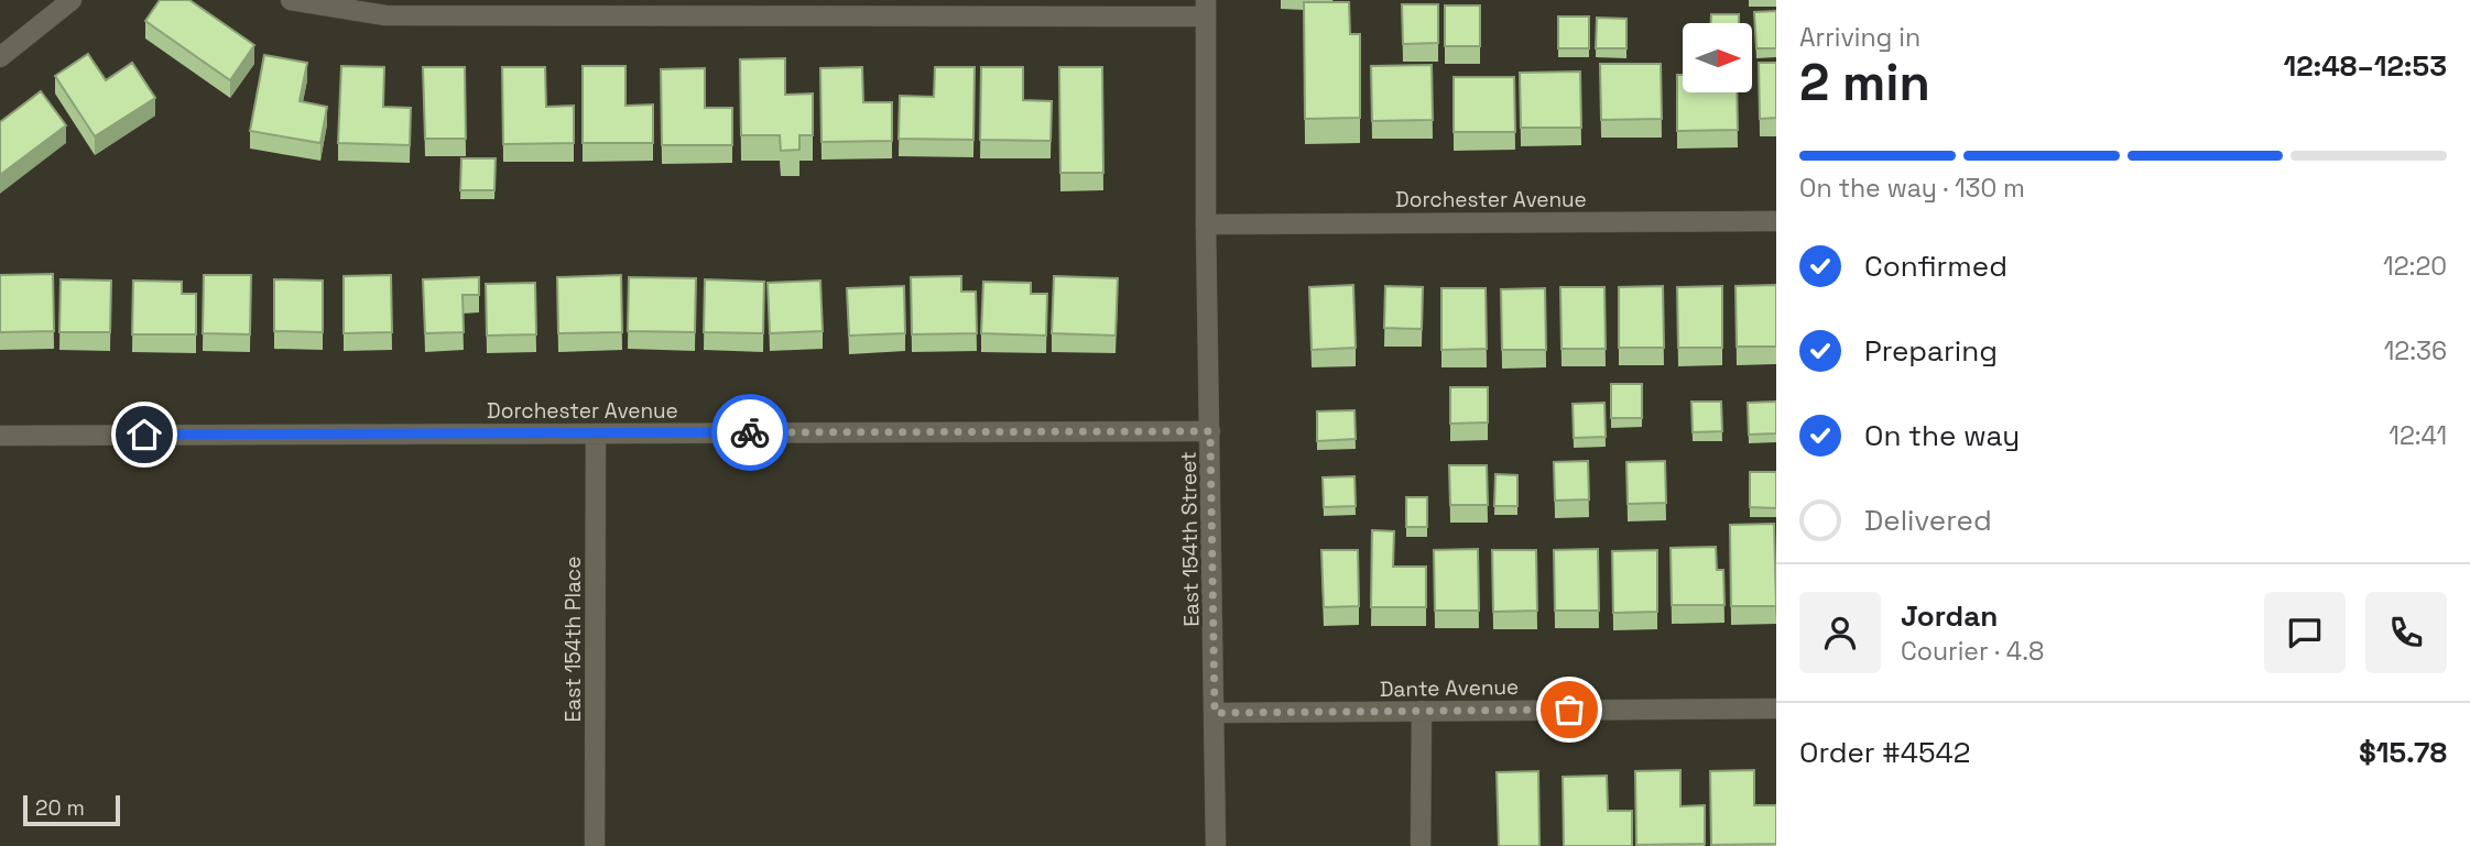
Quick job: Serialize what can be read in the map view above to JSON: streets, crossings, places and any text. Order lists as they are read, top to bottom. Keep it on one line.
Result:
{"streets":{"street":["Dorchester Avenue","East 154th Street","East 154th Place","Dante Avenue"]},"crossings":[["Dorchester Avenue","East 154th Street"],["Dorchester Avenue","East 154th Place"],["East 154th Street","Dante Avenue"]],"scale_bar":"20 m","north":"right","page":{"heading":["2 min","Arriving in","12:48–12:53"],"panel":["Jordan","Courier · 4.8","Order #4542","$15.78"],"bar":"On the way · 130 m","list":[["Confirmed","12:20"],["Preparing","12:36"],["On the way","12:41"],"Delivered"],"scale":"20 m"}}
